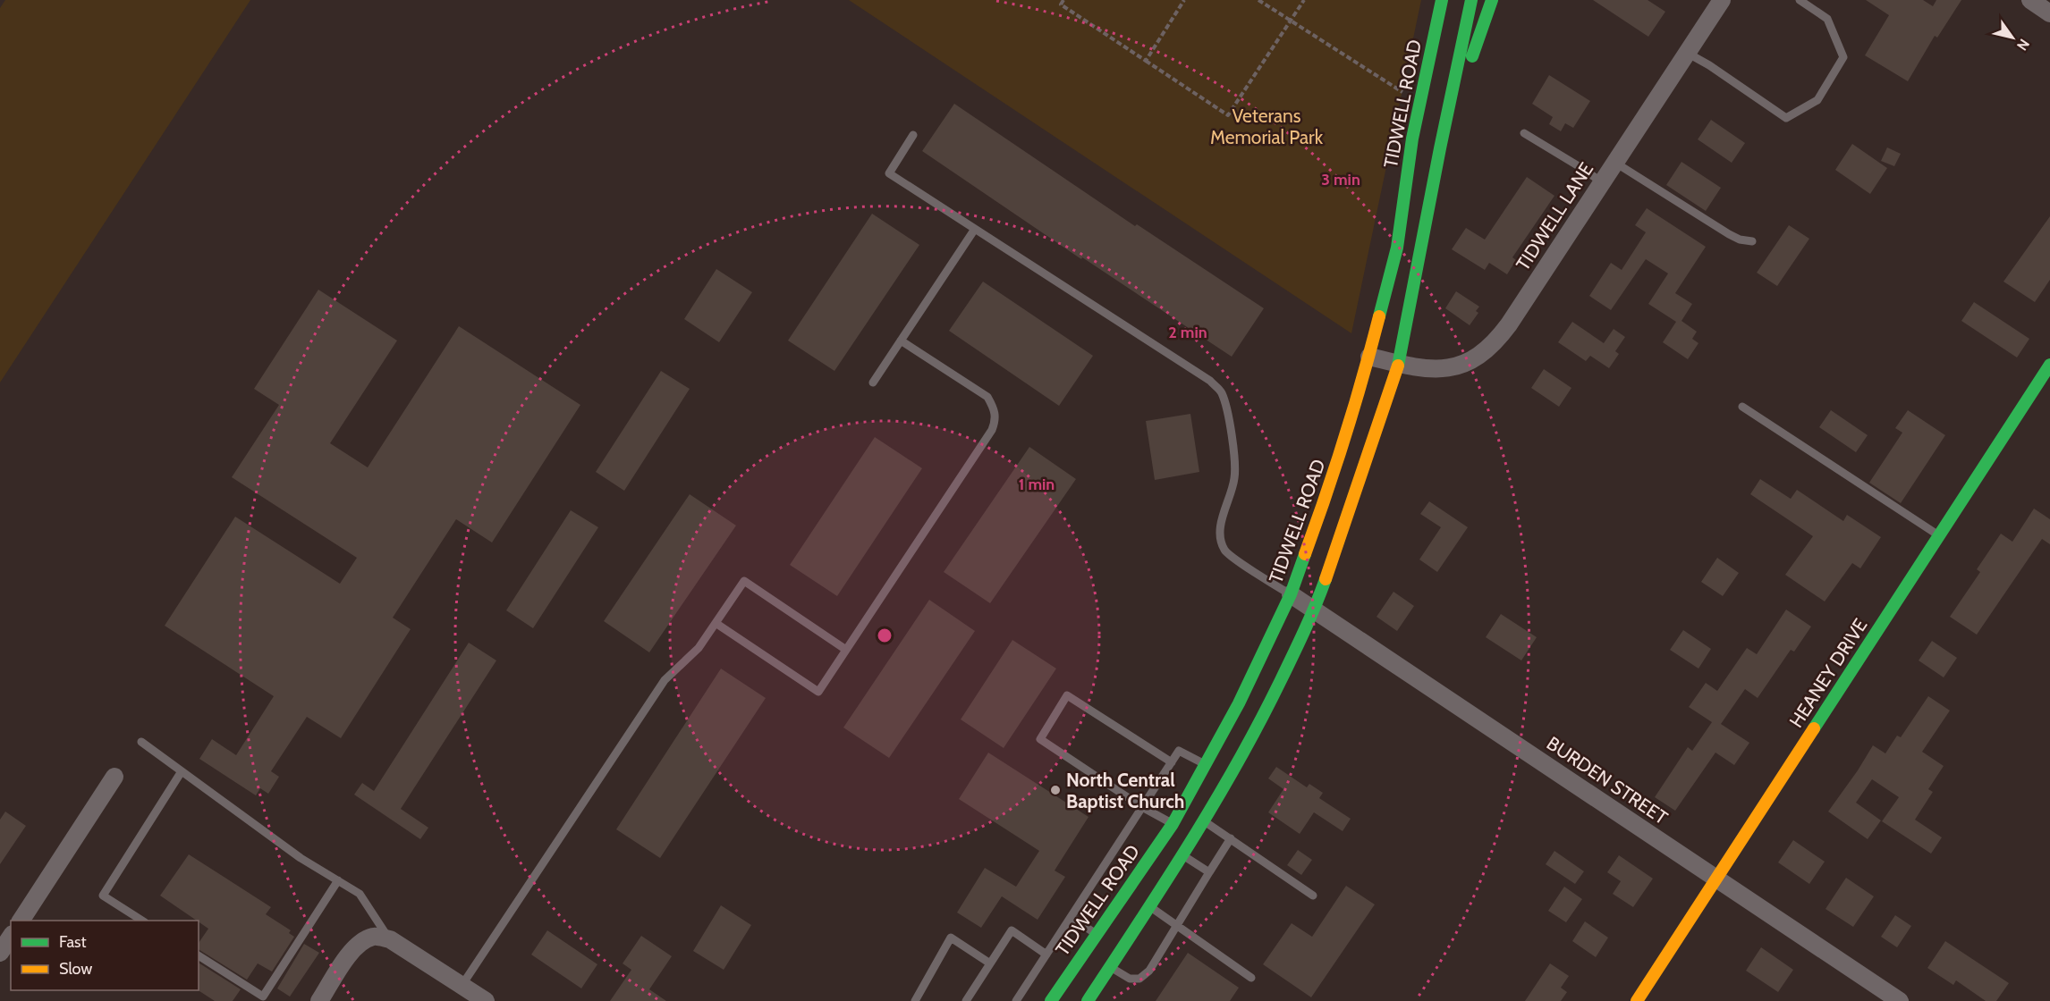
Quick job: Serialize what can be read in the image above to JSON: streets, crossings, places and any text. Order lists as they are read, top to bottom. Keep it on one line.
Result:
{"streets":{"main road":["TIDWELL ROAD","HEANEY DRIVE"],"street":["TIDWELL LANE","BURDEN STREET"]},"crossings":[["TIDWELL ROAD","TIDWELL LANE"],["TIDWELL ROAD","BURDEN STREET"],["HEANEY DRIVE","BURDEN STREET"]],"parks":["Veterans Memorial Park"],"places":["North Central Baptist Church"],"legend":["Fast","Slow"],"north":"bottom right","rings":["3 min","2 min","1 min"]}
